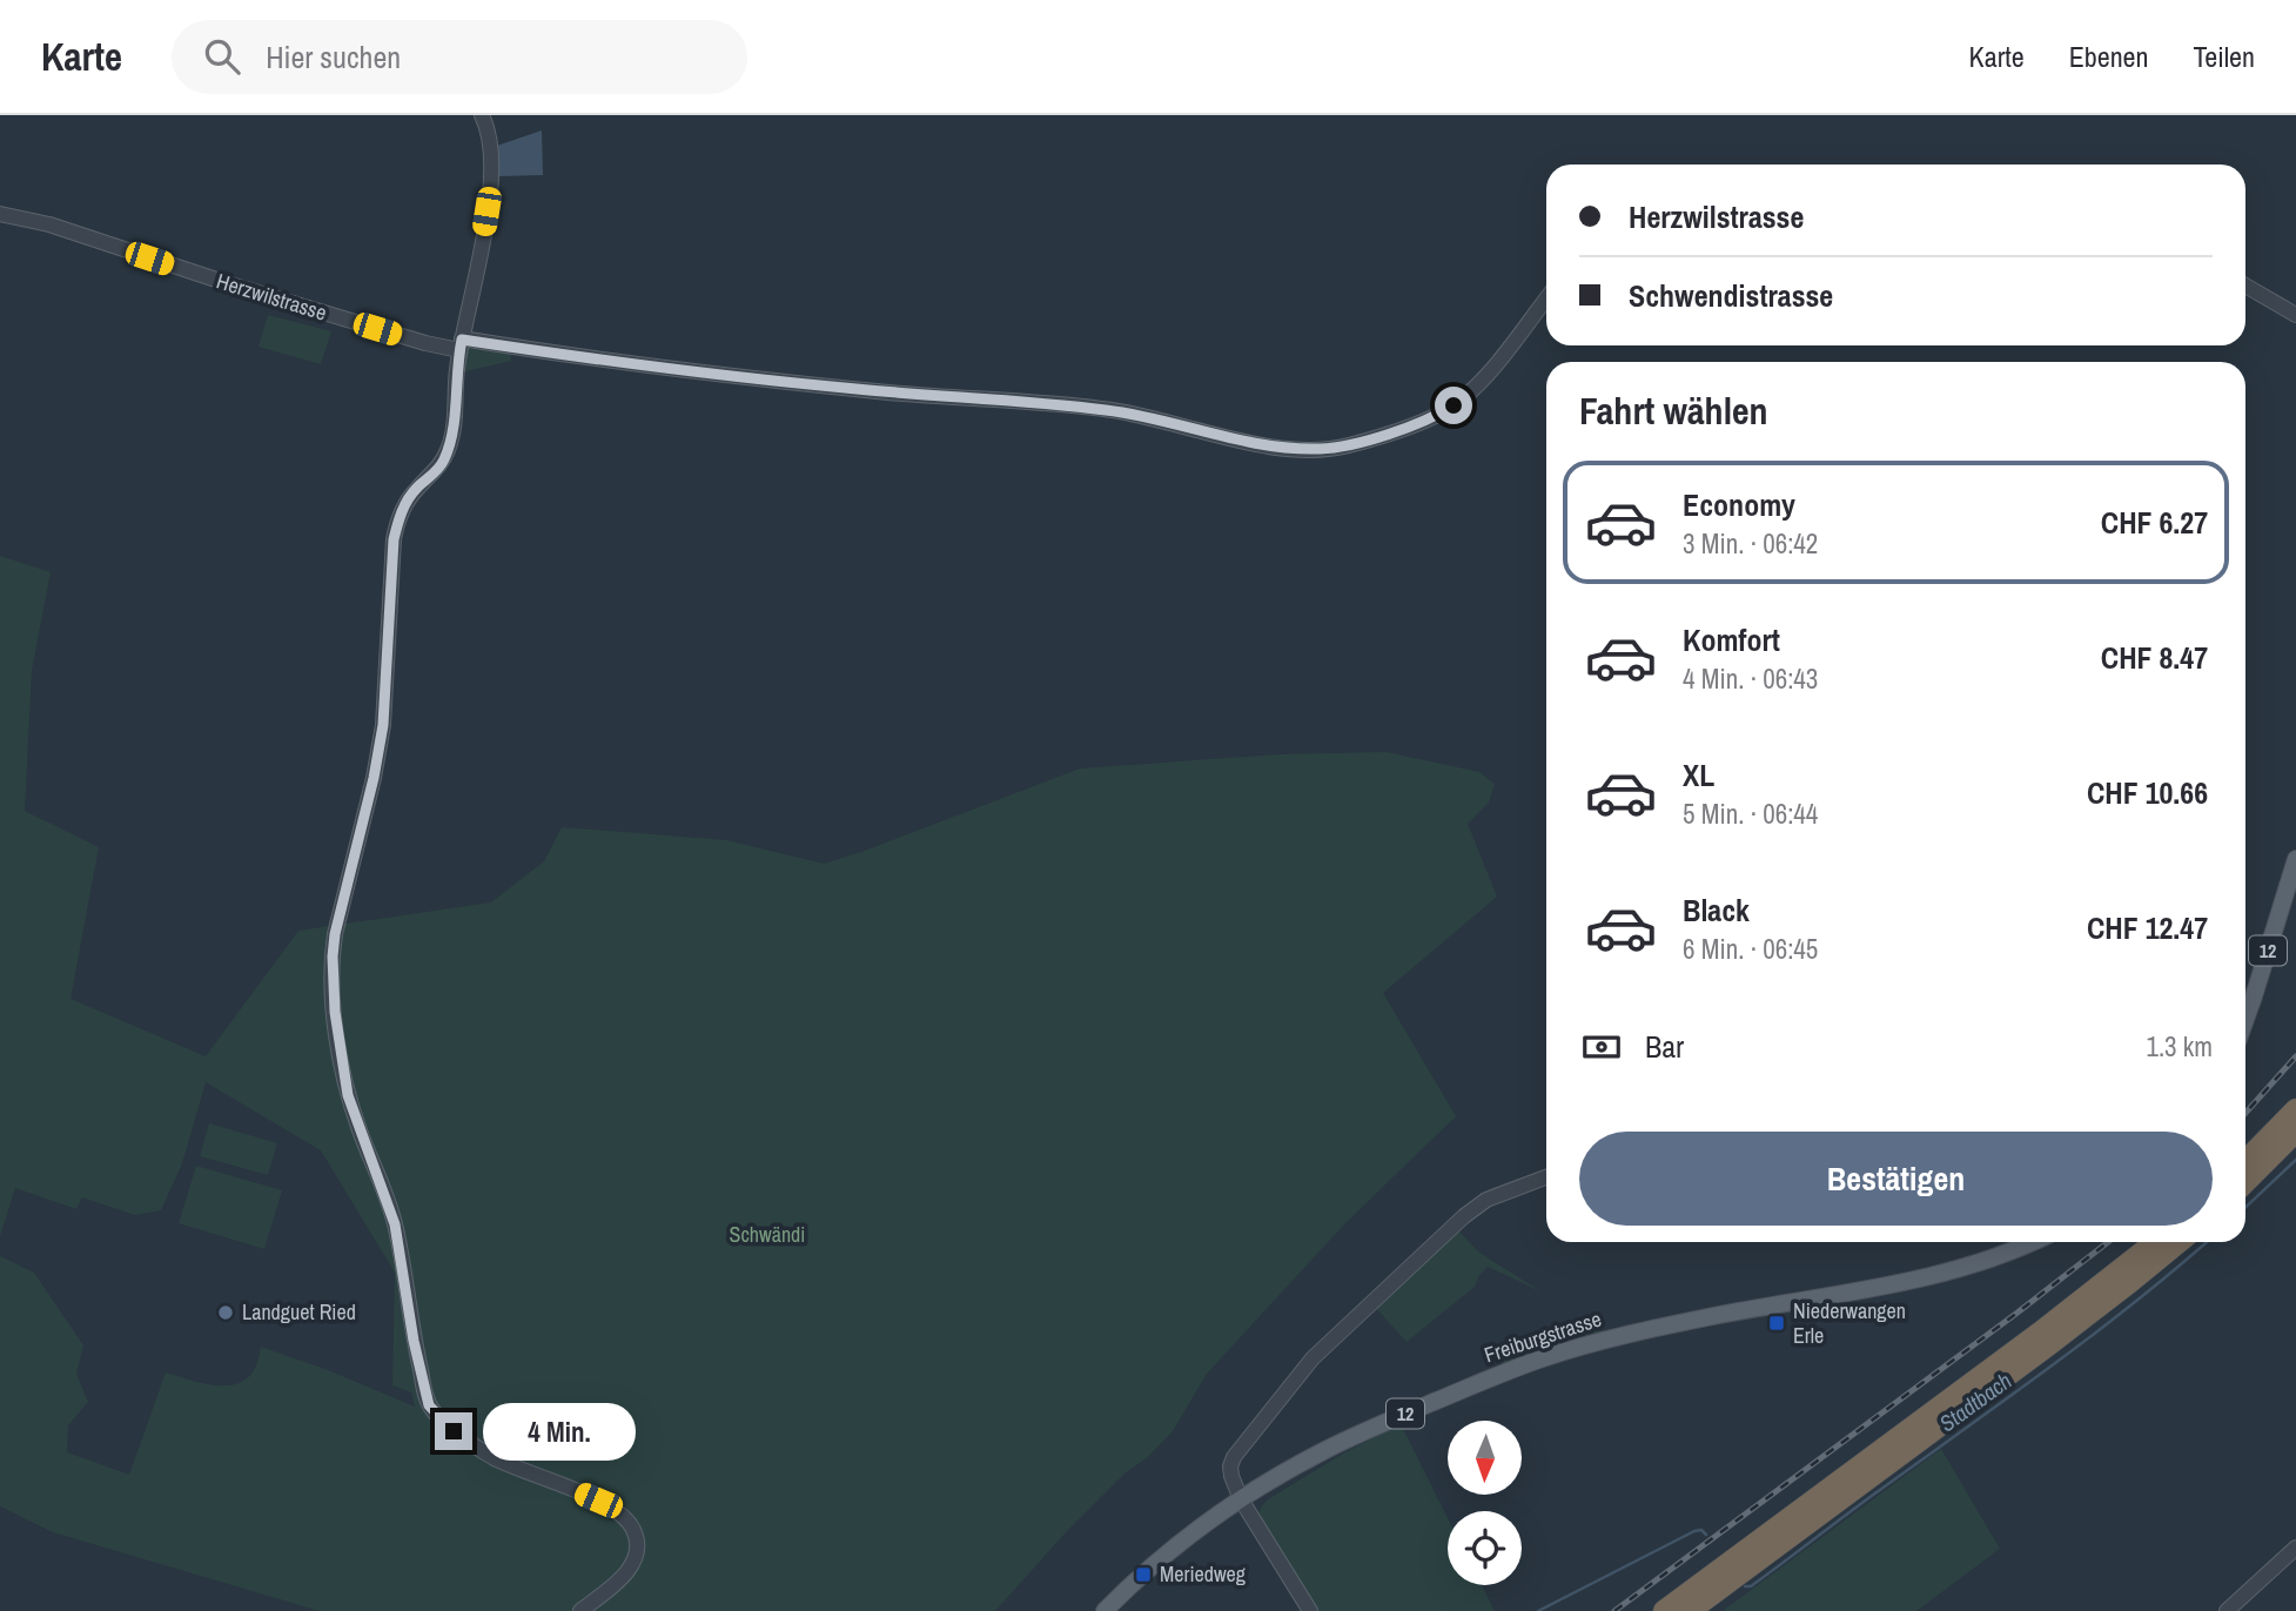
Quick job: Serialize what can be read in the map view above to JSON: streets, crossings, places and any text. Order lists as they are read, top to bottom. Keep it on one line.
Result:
{"streets":{"main road":["12","Freiburgstrasse"],"street":["Herzwilstrasse"]},"water":["Stadtbach"],"parks":["Schwändi"],"places":{"other":["Landguet Ried"],"transit":["Niederwangen Erle","Meriedweg"]},"north":"bottom","page":{"header":"Karte","search":"Hier suchen","nav":["Karte","Ebenen","Teilen"],"banner":["Herzwilstrasse","Schwendistrasse"],"heading":"Fahrt wählen","list":[{"name":"Economy","note":"3 Min. · 06:42","value":"CHF 6.27"},{"name":"Komfort","note":"4 Min. · 06:43","value":"CHF 8.47"},{"name":"XL","note":"5 Min. · 06:44","value":"CHF 10.66"},{"name":"Black","note":"6 Min. · 06:45","value":"CHF 12.47"}],"pay":["Bar","1.3 km"],"buttons":"Bestätigen","bubble":"4 Min."}}
